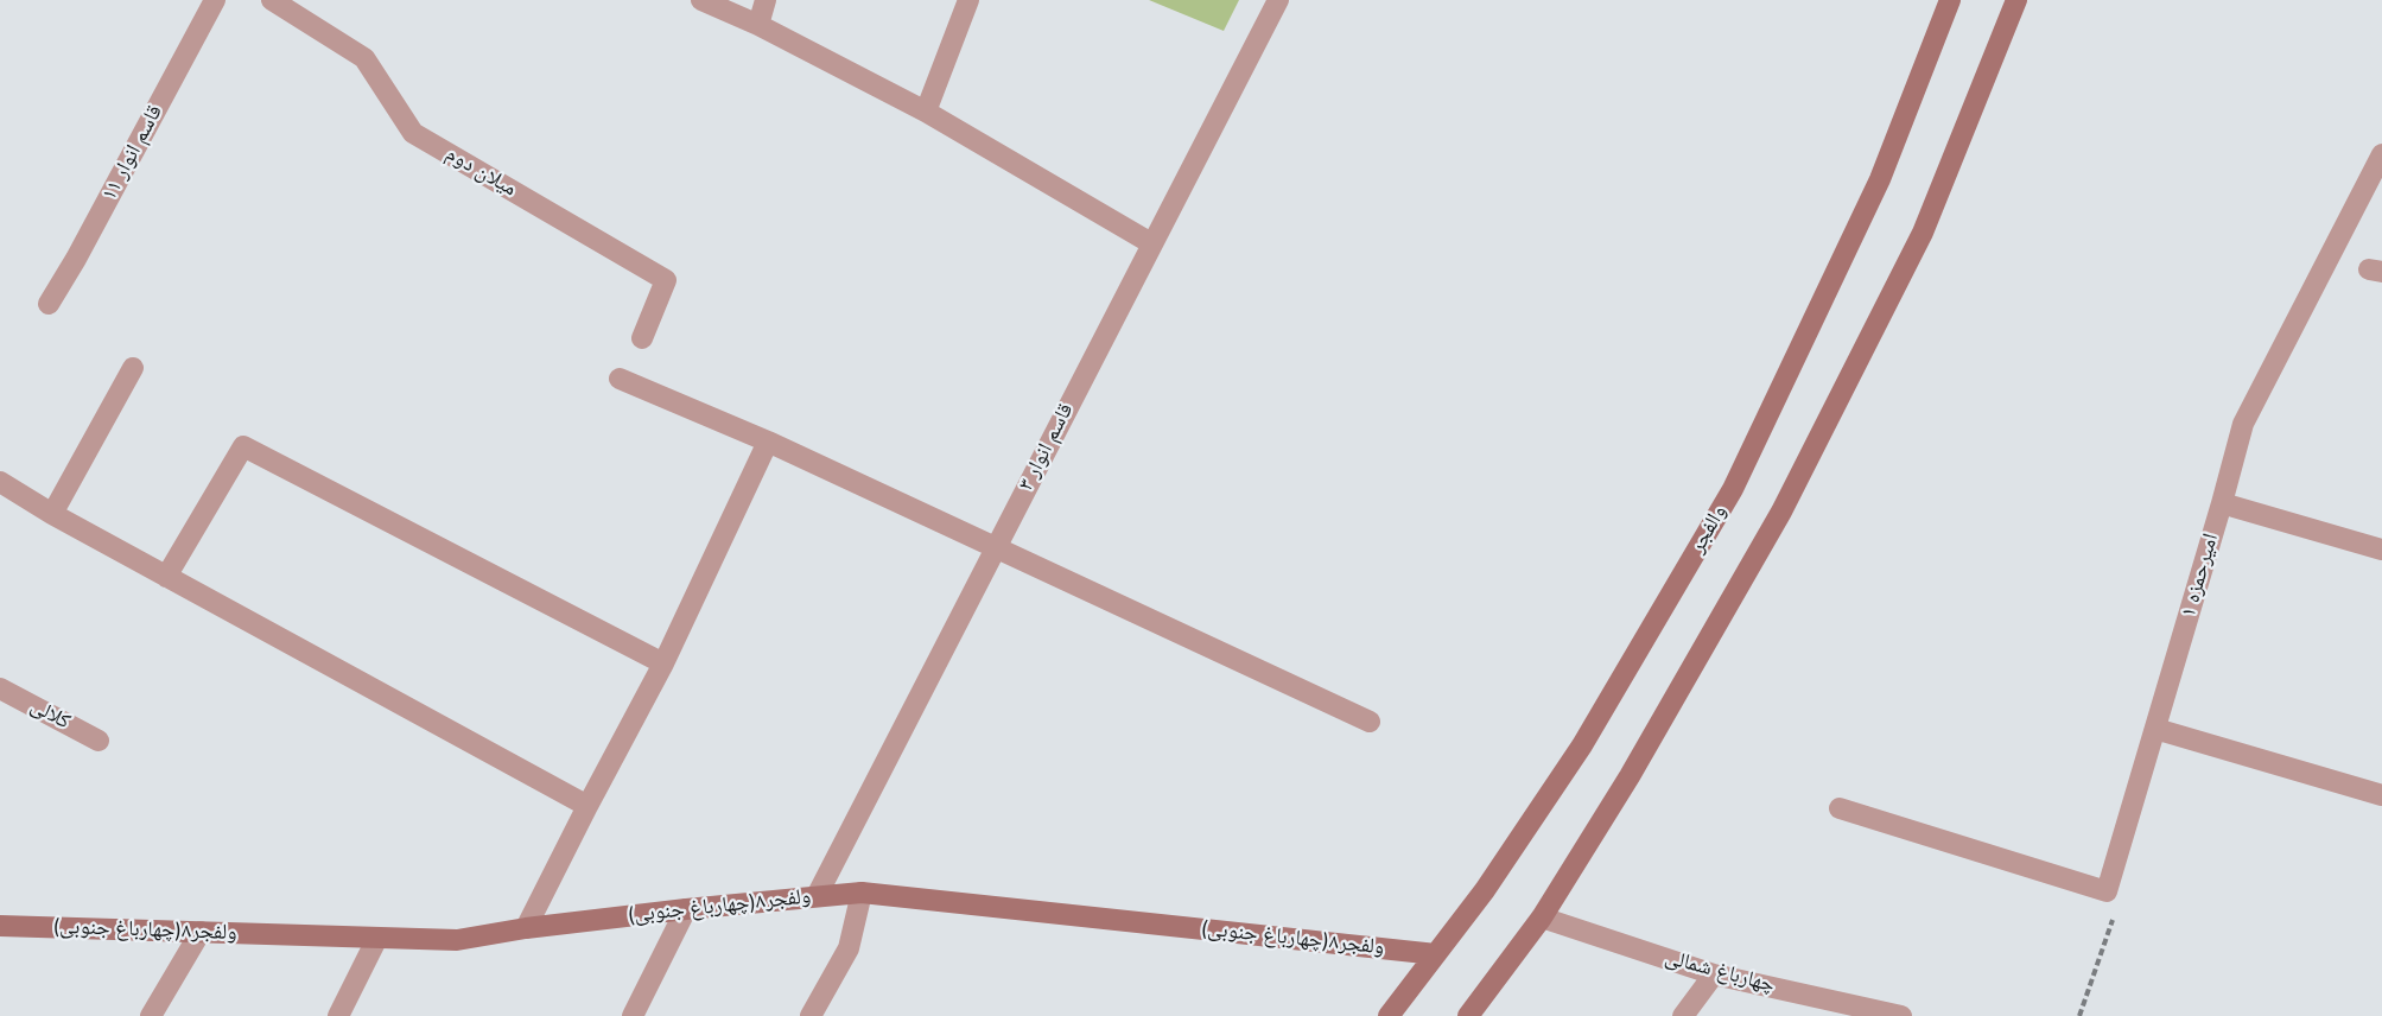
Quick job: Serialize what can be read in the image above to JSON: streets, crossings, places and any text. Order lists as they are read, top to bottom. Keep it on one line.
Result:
{"streets":{"main road":["والفجر","ولفجر۸(چهارباغ جنوبی)"],"street":["قاسم انوار ۱۱","میلان دوم","قاسم انوار ۳","امیرحمزه ۱","کلالی","چهارباغ شمالی"]},"crossings":[["قاسم انوار ۳","ولفجر۸(چهارباغ جنوبی)"],["والفجر","ولفجر۸(چهارباغ جنوبی)"]]}
